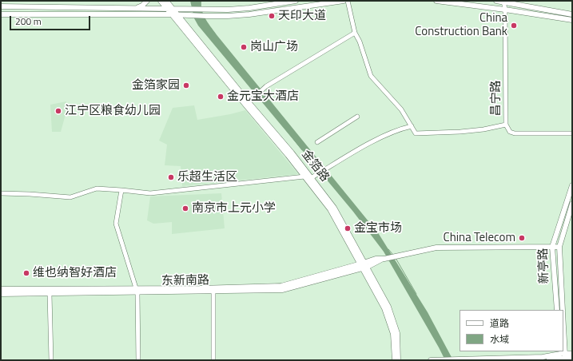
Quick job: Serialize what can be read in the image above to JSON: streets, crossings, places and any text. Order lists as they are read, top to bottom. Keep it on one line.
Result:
{"streets":{"main road":["金箔路","新亭路","东新南路"],"street":["昌宁路"]},"crossings":[["金箔路","东新南路"]],"places":["天印大道","China Construction Bank","岗山广场","金箔家园","金元宝大酒店","江宁区粮食幼儿园","乐超生活区","南京市上元小学","金宝市场","China Telecom","维也纳智好酒店"],"legend":["道路","水域"],"scale_bar":"200 m"}
